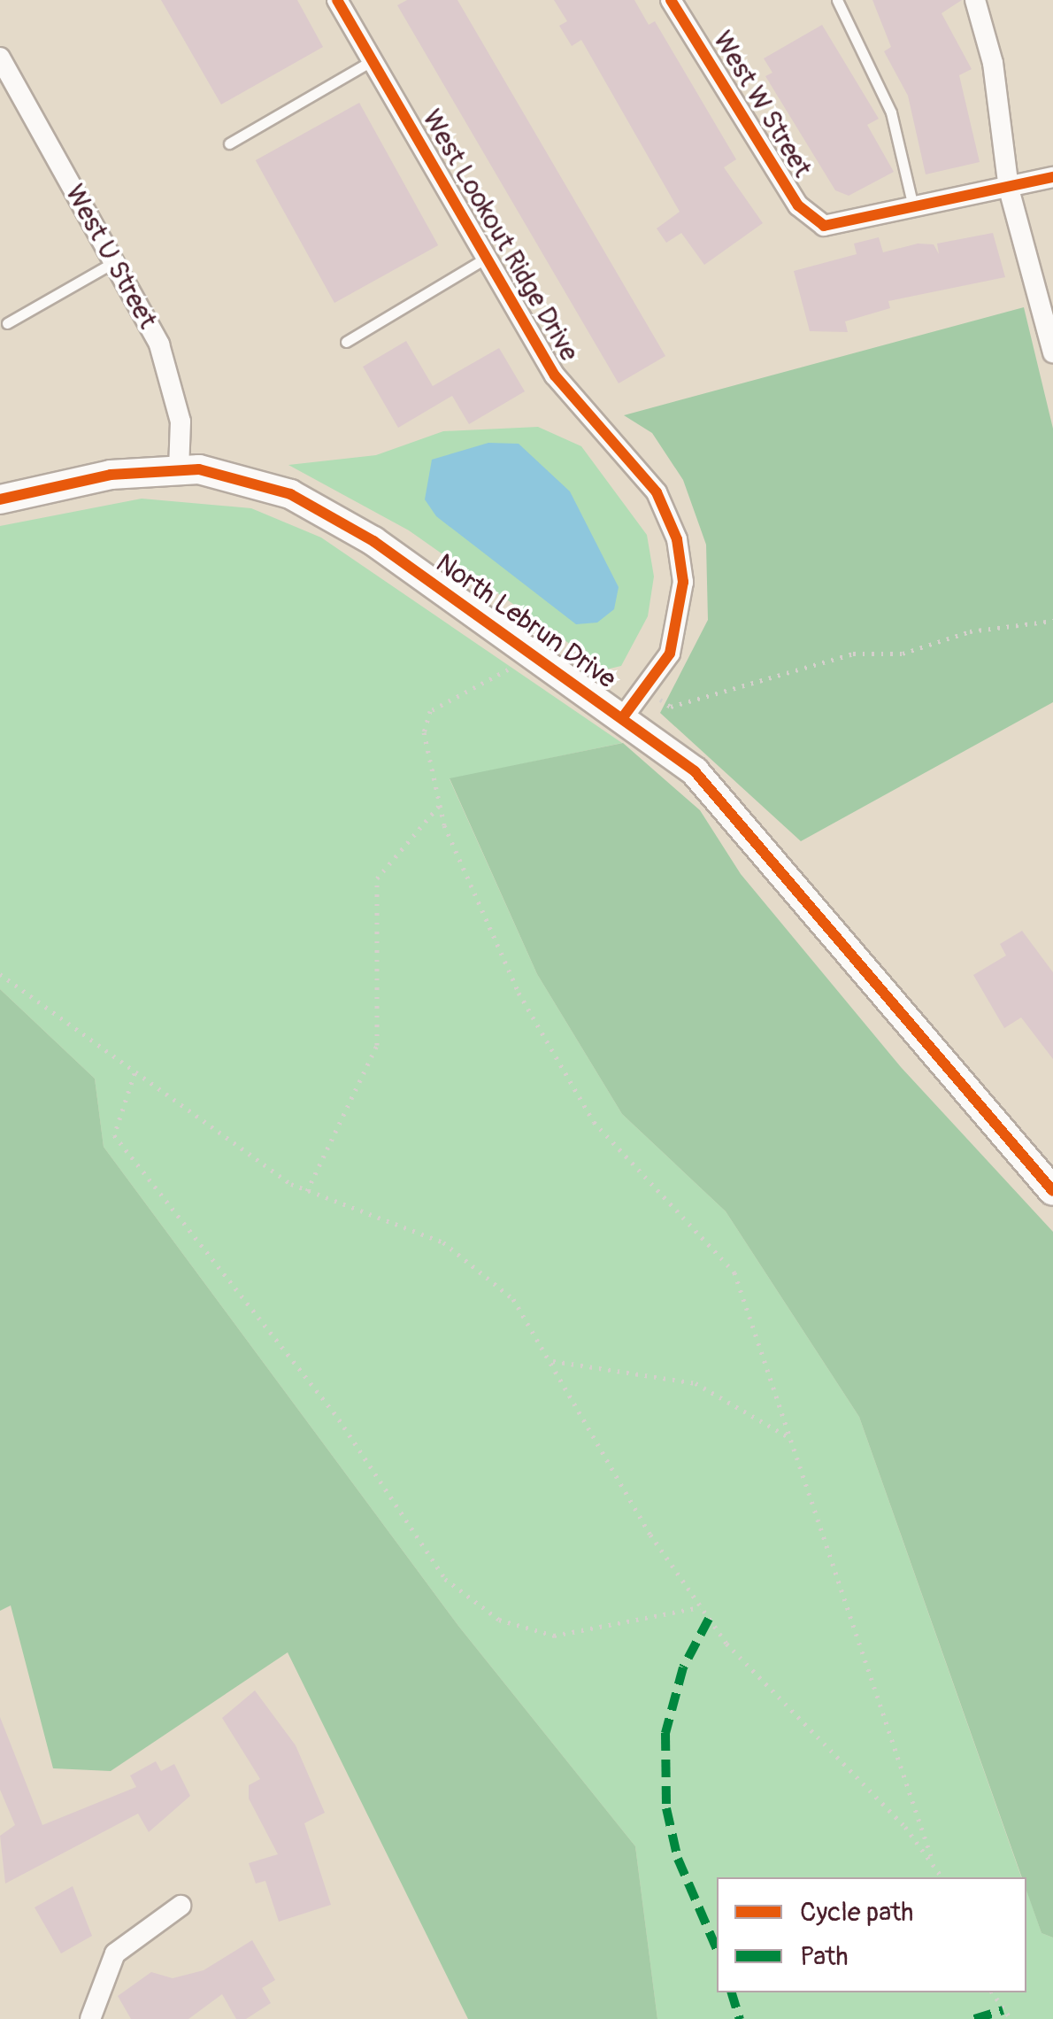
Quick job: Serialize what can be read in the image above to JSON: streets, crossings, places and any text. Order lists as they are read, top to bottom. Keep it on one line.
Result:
{"streets":{"street":["West W Street","West Lookout Ridge Drive","West U Street","North Lebrun Drive"]},"crossings":[["West Lookout Ridge Drive","North Lebrun Drive"],["West U Street","North Lebrun Drive"]],"legend":["Cycle path","Path"]}
